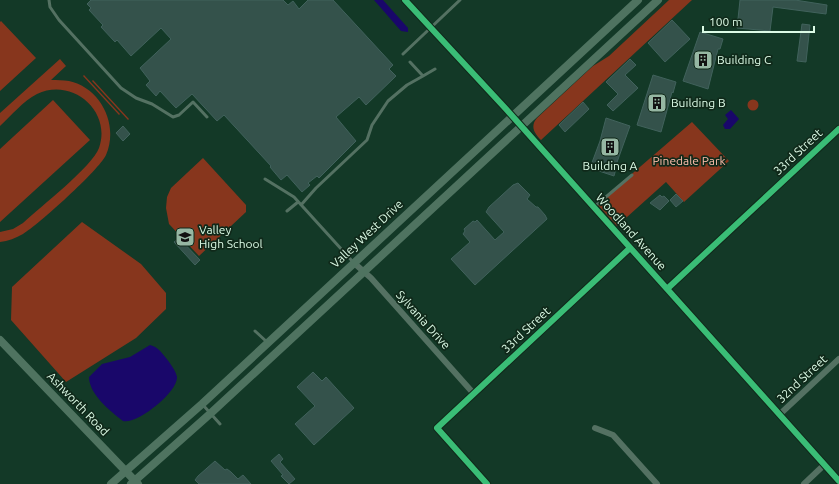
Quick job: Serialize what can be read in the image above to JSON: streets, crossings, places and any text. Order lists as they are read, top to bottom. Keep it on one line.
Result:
{"streets":{"main road":["Valley West Drive","Ashworth Road"],"street":["33rd Street","Woodland Avenue","Sylvania Drive","32nd Street"]},"crossings":[["33rd Street","Woodland Avenue"],["33rd Street","Sylvania Drive"],["Woodland Avenue","Valley West Drive"],["Woodland Avenue","32nd Street"],["Valley West Drive","Sylvania Drive"],["Valley West Drive","Ashworth Road"]],"parks":["Pinedale Park"],"places":{"building":["Building C","Building B","Building A"],"school or university":["Valley High School"]},"scale_bar":"100 m"}
